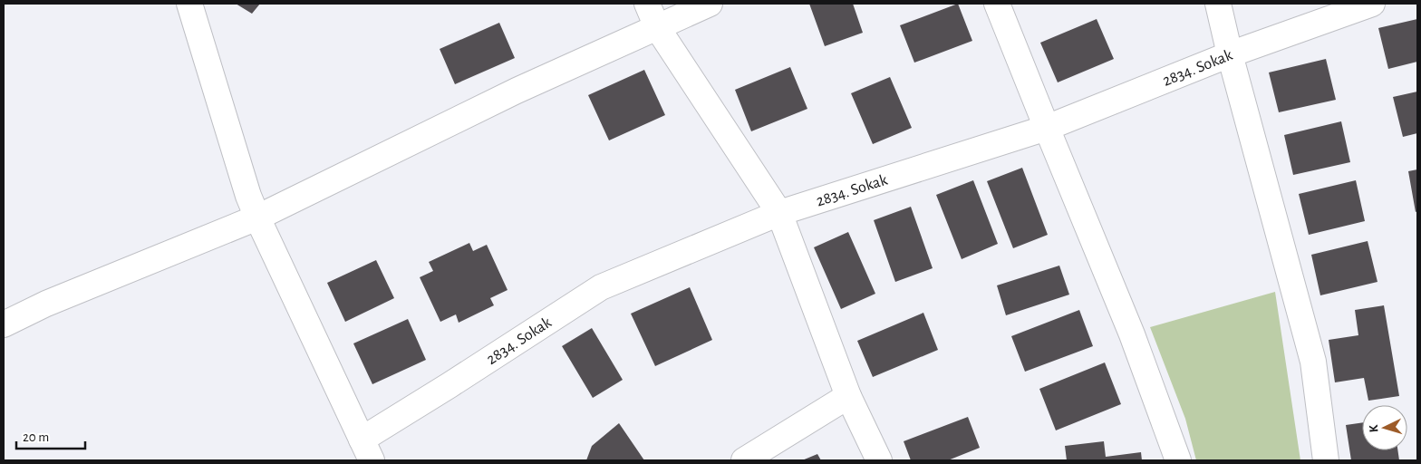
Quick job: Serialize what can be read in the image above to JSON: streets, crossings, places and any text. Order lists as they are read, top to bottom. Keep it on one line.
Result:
{"streets":{"street":["2834. Sokak"]},"scale_bar":"20 m","north":"left"}
